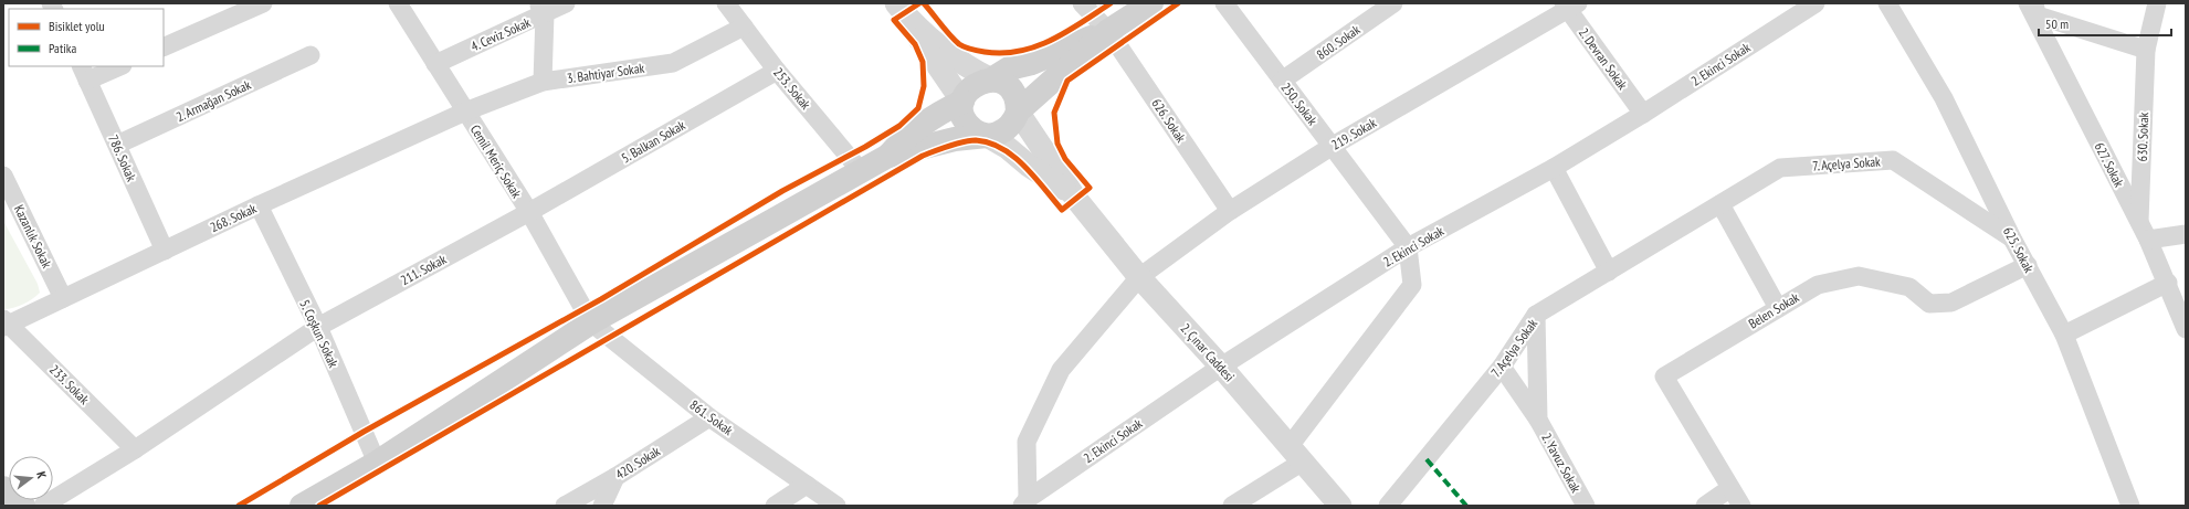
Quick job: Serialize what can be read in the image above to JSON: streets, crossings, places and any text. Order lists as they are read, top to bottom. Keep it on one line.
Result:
{"streets":{"street":["4. Ceviz Sokak","860. Sokak","2. Devran Sokak","2. Ekinci Sokak","3. Bahtiyar Sokak","253. Sokak","2. Armağan Sokak","250. Sokak","626. Sokak","219. Sokak","630. Sokak","5. Balkan Sokak","786. Sokak","Cemil Meriç Sokak","7. Açelya Sokak","627. Sokak","268. Sokak","Kazanlık Sokak","625. Sokak","211. Sokak","Belen Sokak","5. Coşkun Sokak","2. Çınar Caddesi","233. Sokak","861. Sokak","420. Sokak","2. Yavuz Sokak"]},"crossings":[["4. Ceviz Sokak","Cemil Meriç Sokak"],["860. Sokak","250. Sokak"],["2. Devran Sokak","2. Ekinci Sokak"],["2. Devran Sokak","219. Sokak"],["2. Ekinci Sokak","250. Sokak"],["2. Ekinci Sokak","219. Sokak"],["2. Ekinci Sokak","2. Çınar Caddesi"],["3. Bahtiyar Sokak","253. Sokak"],["3. Bahtiyar Sokak","Cemil Meriç Sokak"],["3. Bahtiyar Sokak","268. Sokak"],["253. Sokak","5. Balkan Sokak"],["2. Armağan Sokak","786. Sokak"],["250. Sokak","219. Sokak"],["626. Sokak","219. Sokak"],["219. Sokak","2. Çınar Caddesi"],["630. Sokak","627. Sokak"],["5. Balkan Sokak","Cemil Meriç Sokak"],["5. Balkan Sokak","211. Sokak"],["786. Sokak","268. Sokak"],["Cemil Meriç Sokak","268. Sokak"],["Cemil Meriç Sokak","211. Sokak"],["Cemil Meriç Sokak","861. Sokak"],["7. Açelya Sokak","625. Sokak"],["7. Açelya Sokak","2. Yavuz Sokak"],["268. Sokak","Kazanlık Sokak"],["268. Sokak","5. Coşkun Sokak"],["268. Sokak","233. Sokak"],["625. Sokak","Belen Sokak"],["211. Sokak","5. Coşkun Sokak"],["211. Sokak","233. Sokak"],["861. Sokak","420. Sokak"]],"legend":["Bisiklet yolu","Patika"],"scale_bar":"50 m","north":"right"}
